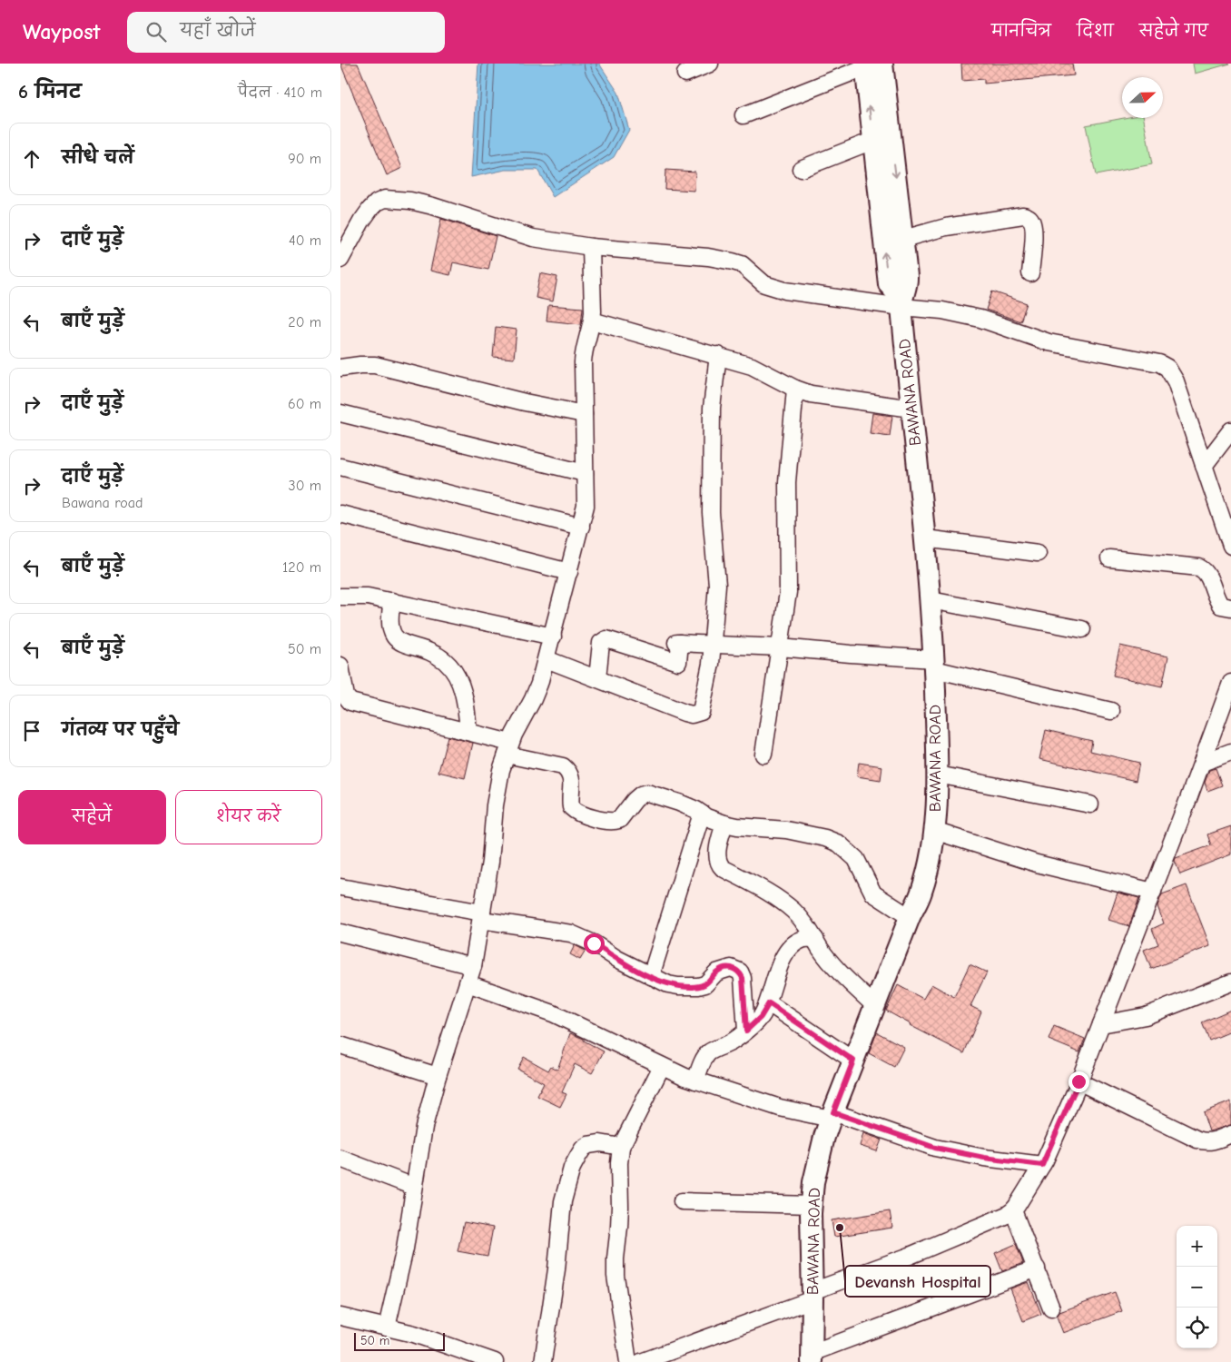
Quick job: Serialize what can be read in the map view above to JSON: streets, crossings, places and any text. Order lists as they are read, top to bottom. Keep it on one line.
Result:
{"streets":{"main road":["BAWANA ROAD"]},"places":["Devansh Hospital"],"scale_bar":"50 m","north":"right","page":{"header":"Waypost","search":"यहाँ खोजें","nav":["मानचित्र","दिशा","सहेजे गए"],"heading":["6 मिनट","पैदल · 410 m"],"list":[["सीधे चलें","90 m"],["दाएँ मुड़ें","40 m"],["बाएँ मुड़ें","20 m"],["दाएँ मुड़ें","60 m"],["दाएँ मुड़ें","Bawana road","30 m"],["बाएँ मुड़ें","120 m"],["बाएँ मुड़ें","50 m"],"गंतव्य पर पहुँचे"],"buttons":["सहेजें","शेयर करें"],"map_buttons":["+","−"],"scale":"50 m"}}
